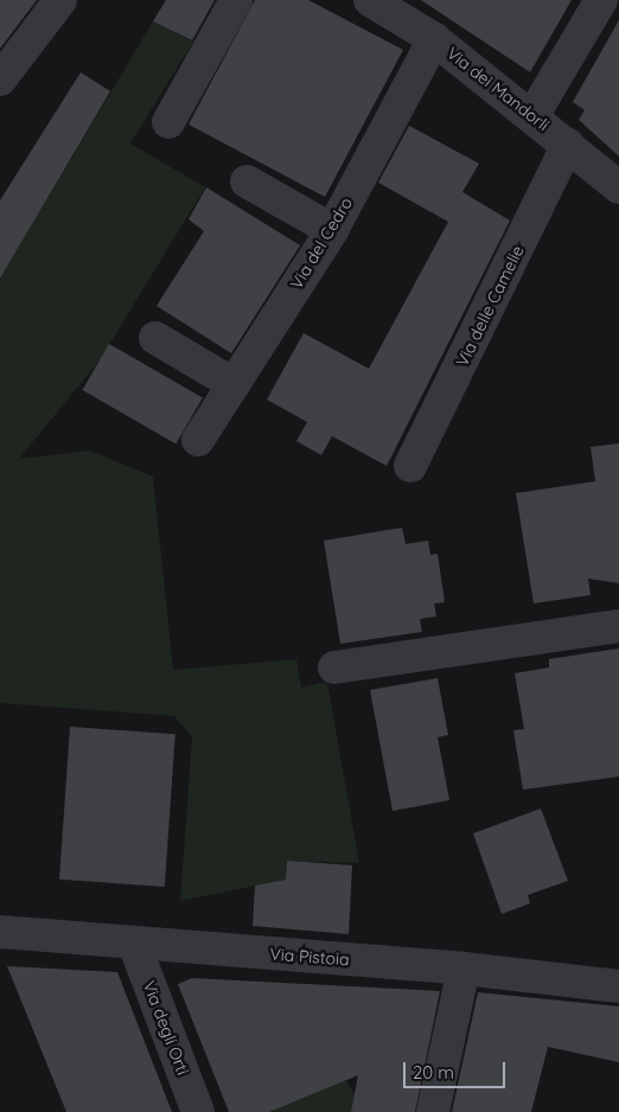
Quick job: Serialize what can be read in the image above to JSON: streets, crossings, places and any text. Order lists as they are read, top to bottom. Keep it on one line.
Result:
{"streets":{"street":["Via dei Mandorli","Via del Cedro","Via delle Camelie","Via Pistoia","Via degli Orti"]},"crossings":[["Via dei Mandorli","Via del Cedro"],["Via dei Mandorli","Via delle Camelie"],["Via Pistoia","Via degli Orti"]],"scale_bar":"20 m"}
